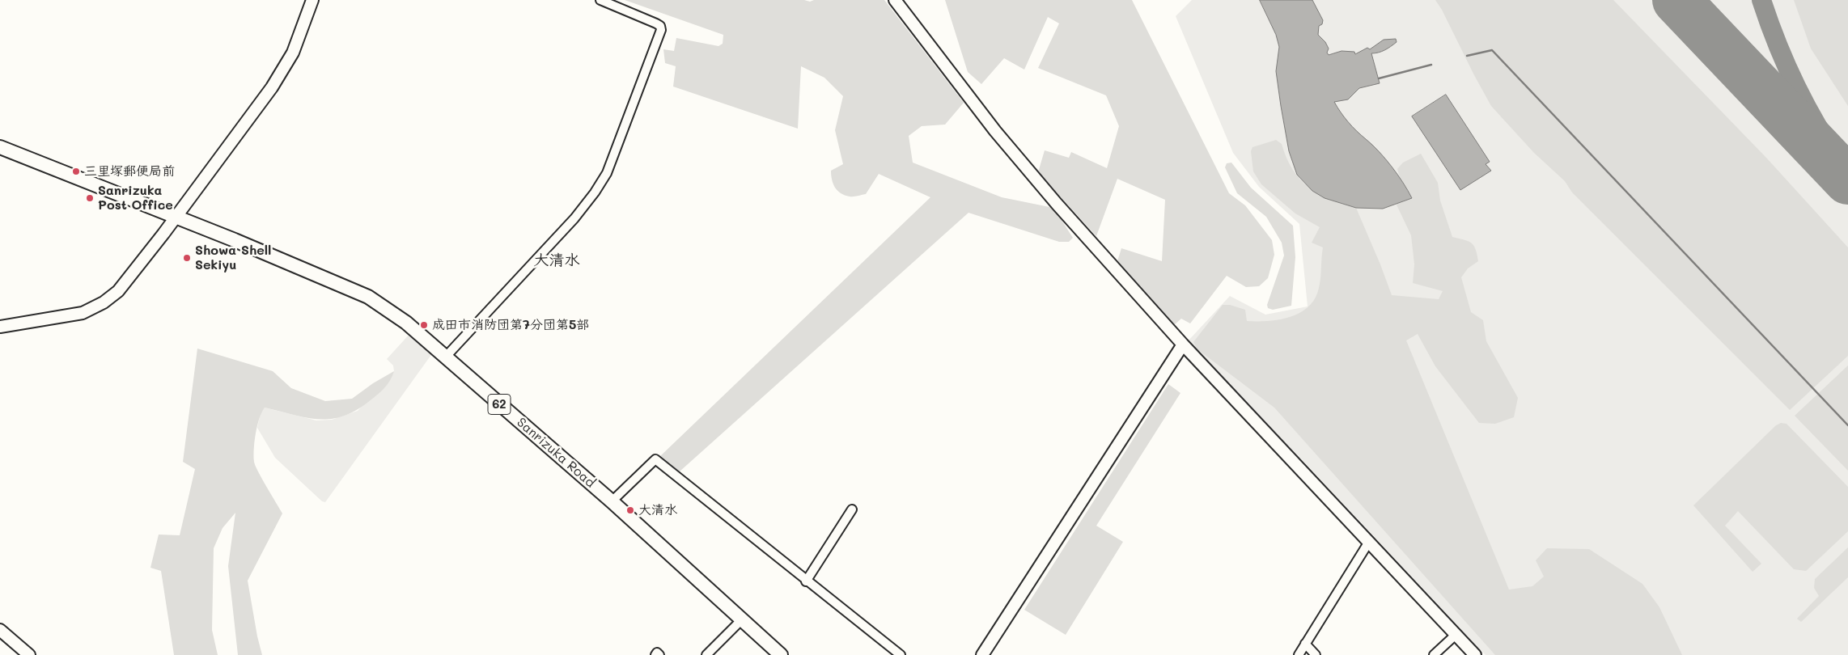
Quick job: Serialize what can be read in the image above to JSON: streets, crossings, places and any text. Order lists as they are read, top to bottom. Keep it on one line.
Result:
{"streets":{"main road":["62","Sanrizuka Road"]},"districts":["大清水"],"places":["三里塚郵便局前","Sanrizuka Post Office","Showa Shell Sekiyu","成田市消防団第7分団第5部","大清水"]}
